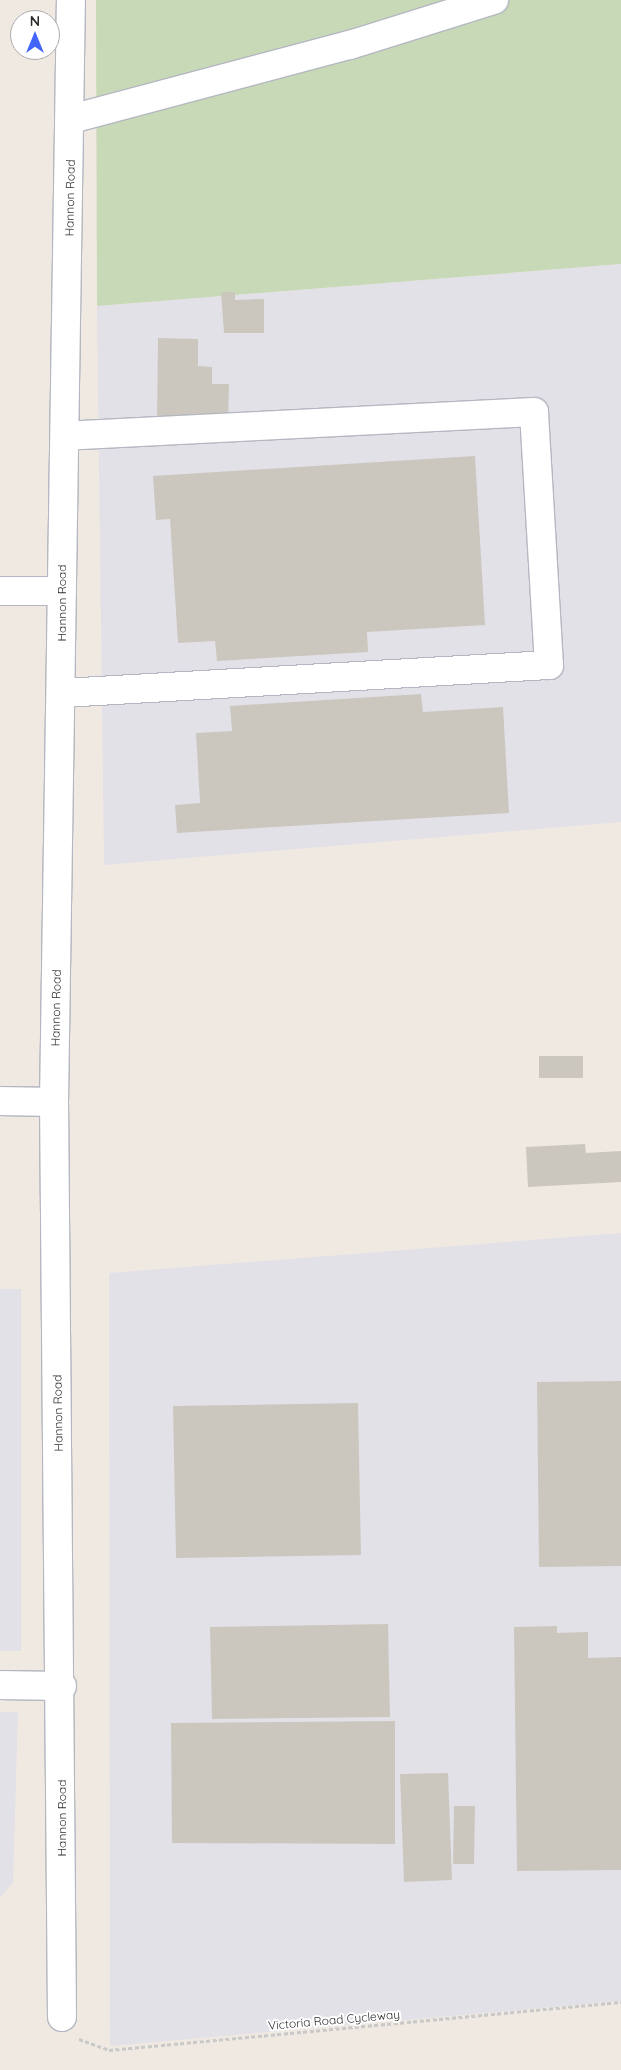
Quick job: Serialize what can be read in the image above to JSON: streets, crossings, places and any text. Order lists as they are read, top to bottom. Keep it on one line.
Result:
{"streets":{"street":["Hannon Road"],"path":["Victoria Road Cycleway"]},"crossings":[["Hannon Road","Victoria Road Cycleway"]],"north":"top"}
